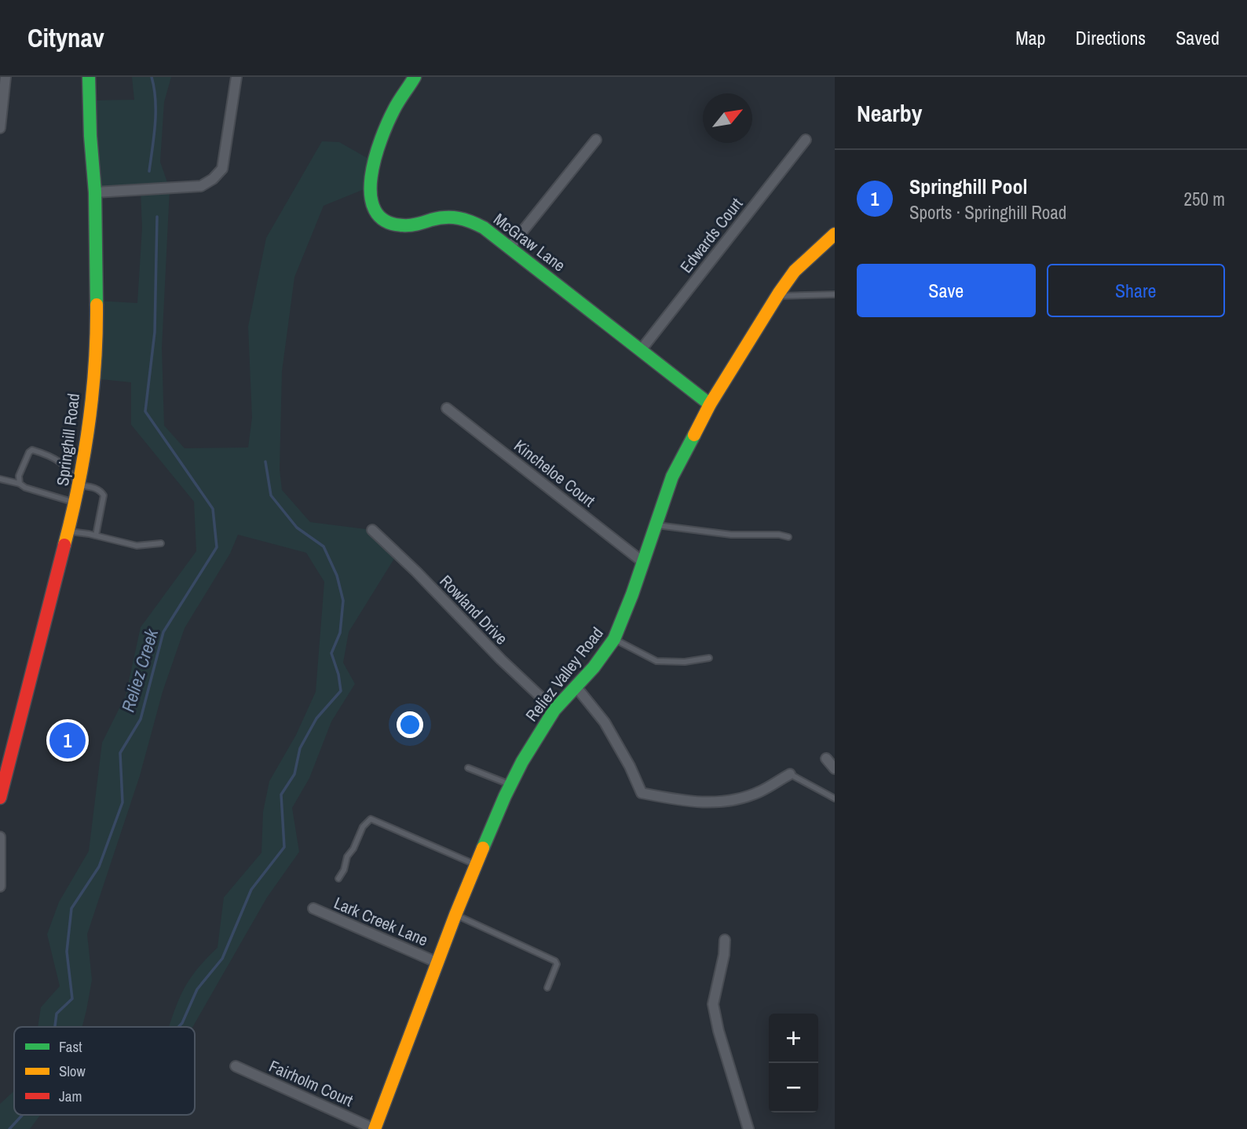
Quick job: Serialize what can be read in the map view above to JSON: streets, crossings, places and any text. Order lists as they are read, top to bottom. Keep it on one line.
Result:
{"streets":{"street":["Edwards Court","McGraw Lane","Springhill Road","Kincheloe Court","Rowland Drive","Reliez Valley Road","Lark Creek Lane","Fairholm Court"]},"crossings":[["Edwards Court","McGraw Lane"],["McGraw Lane","Reliez Valley Road"],["Kincheloe Court","Reliez Valley Road"],["Rowland Drive","Reliez Valley Road"],["Reliez Valley Road","Lark Creek Lane"],["Reliez Valley Road","Fairholm Court"]],"water":["Reliez Creek"],"legend":["Fast","Slow","Jam"],"north":"top right","page":{"header":"Citynav","nav":["Map","Directions","Saved"],"heading":"Nearby","list":[{"mark":"1","name":"Springhill Pool","note":"Sports · Springhill Road","value":"250 m"}],"buttons":["Save","Share"],"pins":"1","map_buttons":["+","−"]}}
